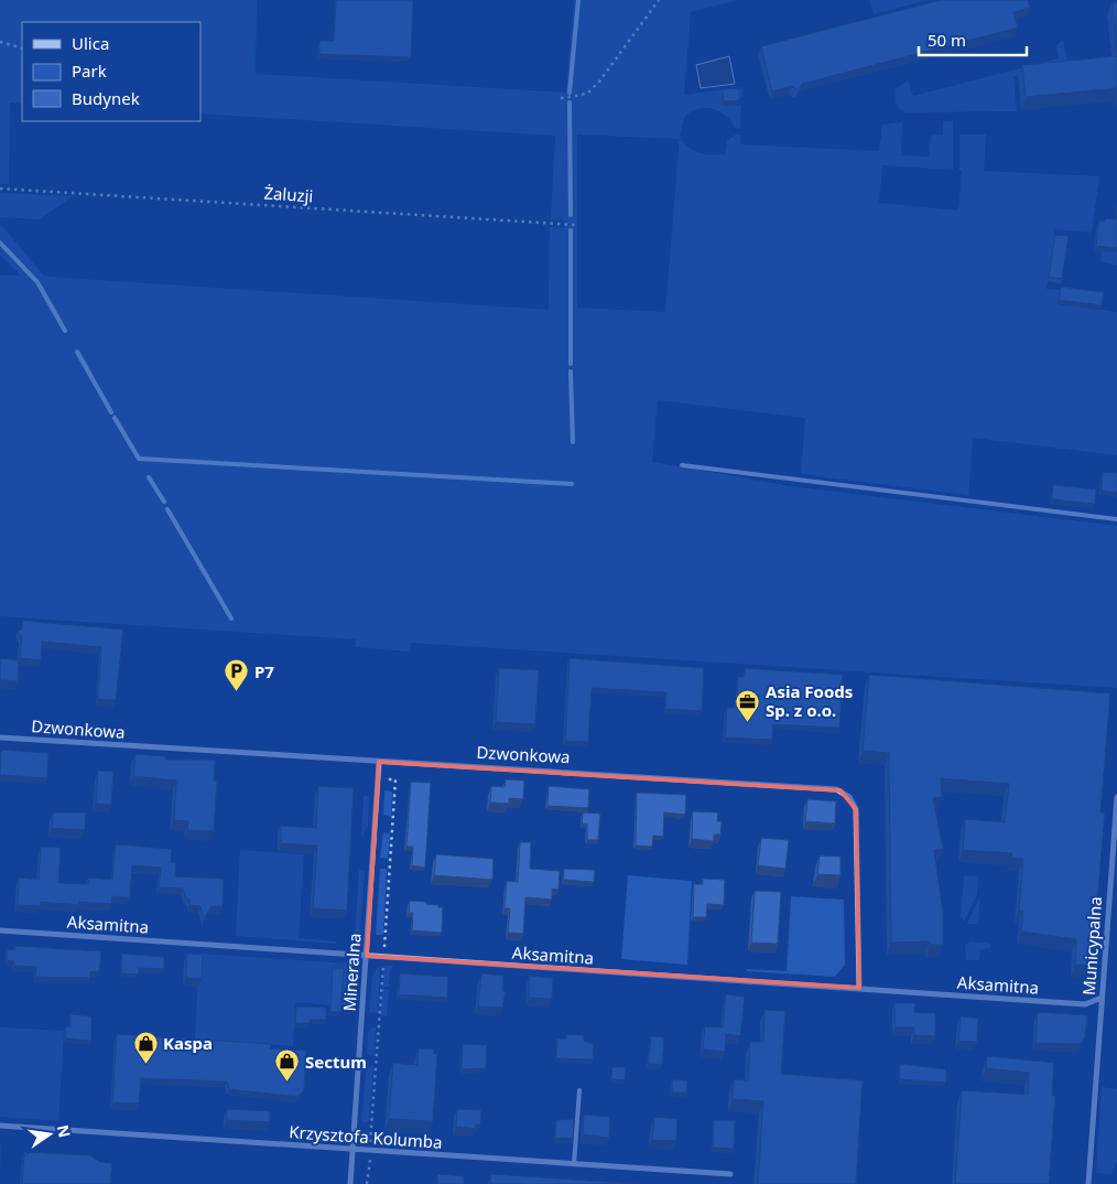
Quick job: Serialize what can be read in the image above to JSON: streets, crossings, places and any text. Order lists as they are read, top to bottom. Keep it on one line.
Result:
{"streets":{"street":["Dzwonkowa","Aksamitna","Municypalna","Mineralna","Krzysztofa Kolumba"],"path":["Żaluzji"]},"crossings":[["Dzwonkowa","Aksamitna"],["Dzwonkowa","Mineralna"],["Aksamitna","Municypalna"],["Aksamitna","Mineralna"],["Mineralna","Krzysztofa Kolumba"]],"places":{"parking":["P7"],"office":["Asia Foods Sp. z o.o."],"shop":["Kaspa","Sectum"]},"legend":["Ulica","Park","Budynek"],"scale_bar":"50 m","north":"right"}
